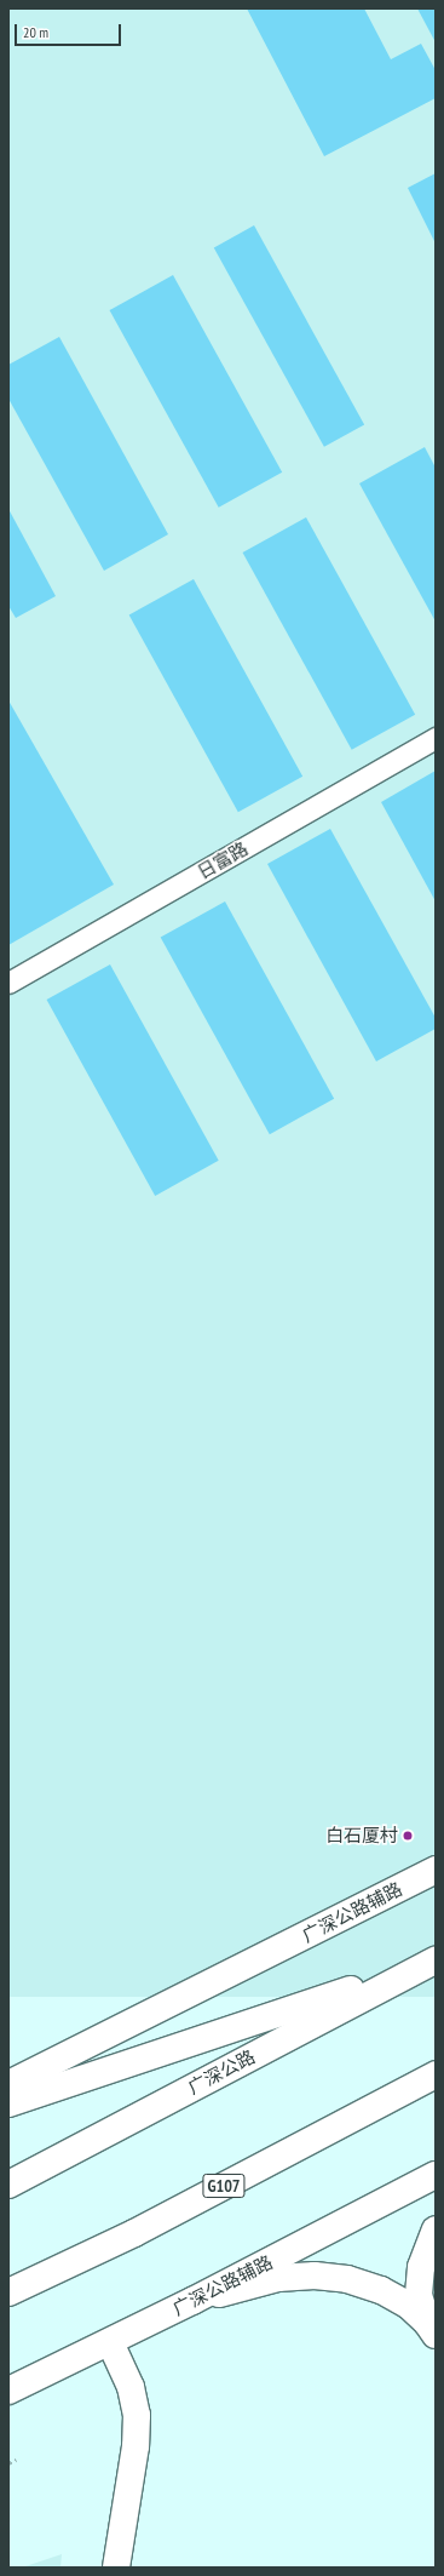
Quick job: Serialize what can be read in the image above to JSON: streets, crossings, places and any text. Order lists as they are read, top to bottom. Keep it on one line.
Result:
{"streets":{"main road":["广深公路辅路","广深公路","G107"],"lane":["日富路"]},"places":["白石厦村"],"scale_bar":"20 m"}
